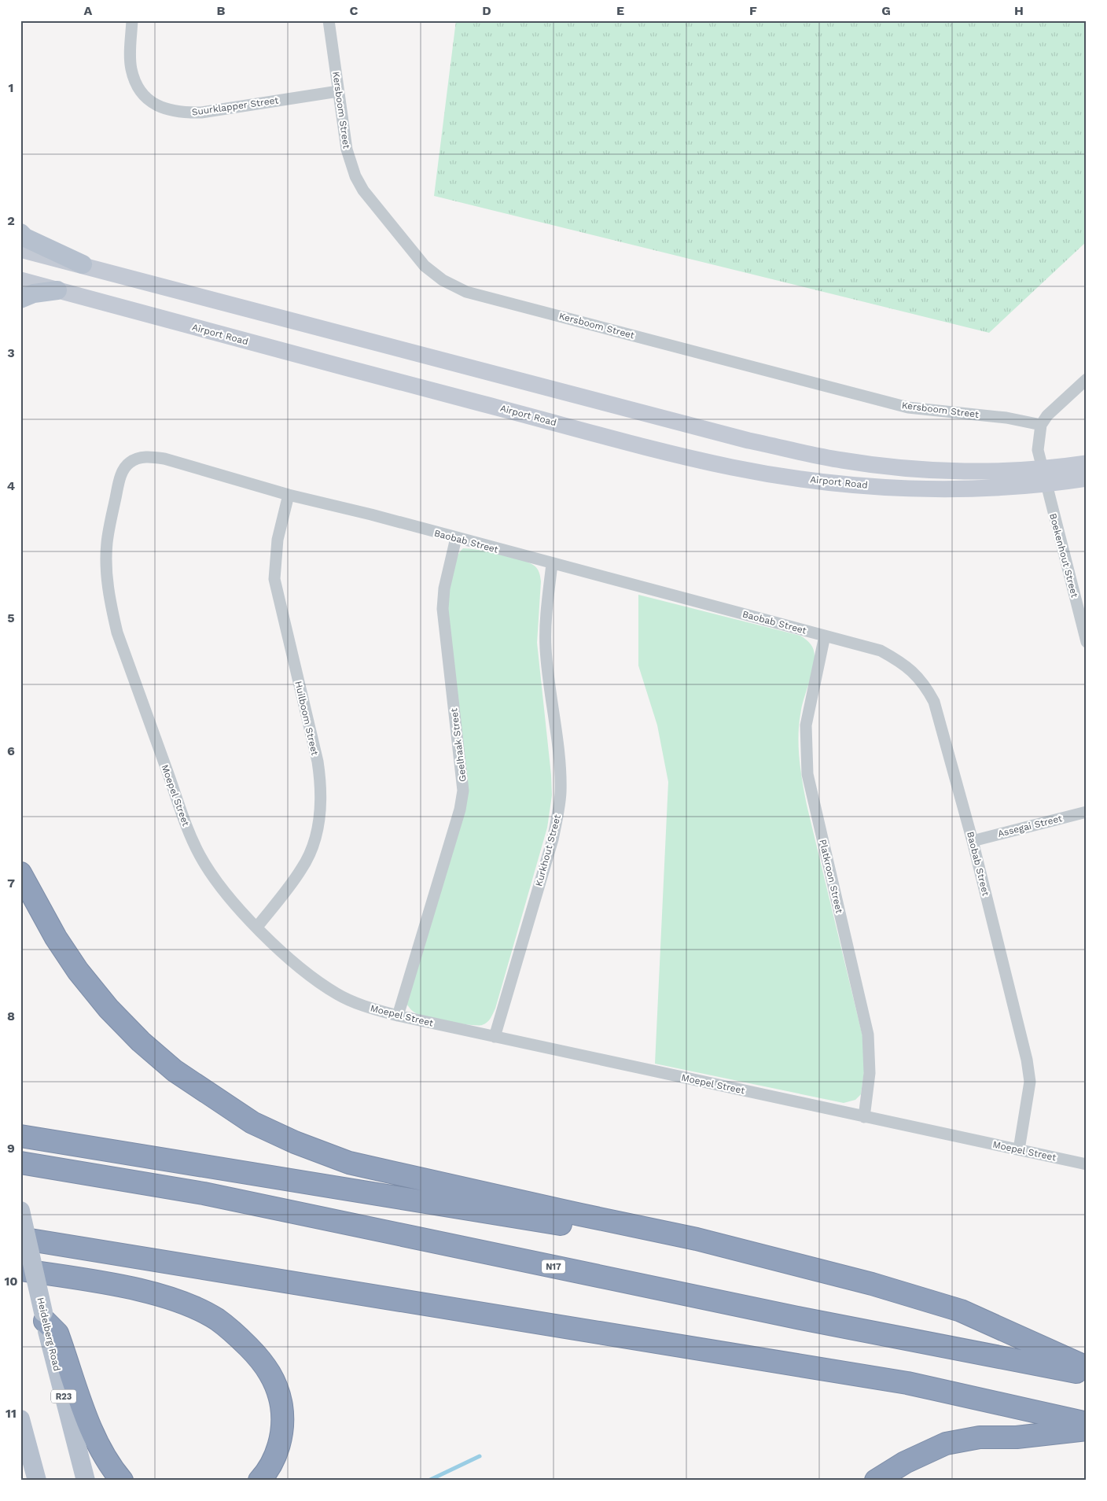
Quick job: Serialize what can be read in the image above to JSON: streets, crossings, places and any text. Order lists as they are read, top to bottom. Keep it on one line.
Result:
{"streets":{"highway":["N17"],"main road":["Airport Road","Heidelberg Road","R23"],"street":["Suurklapper Street","Kersboom Street","Baobab Street","Boekenhout Street","Huilboom Street","Geelhaak Street","Moepel Street","Assegai Street","Kurkhout Street","Platkroon Street"]},"crossings":[["Suurklapper Street","Kersboom Street"],["Kersboom Street","Boekenhout Street"],["Airport Road","Boekenhout Street"],["Baobab Street","Huilboom Street"],["Baobab Street","Geelhaak Street"],["Baobab Street","Moepel Street"],["Baobab Street","Assegai Street"],["Baobab Street","Kurkhout Street"],["Baobab Street","Platkroon Street"],["Huilboom Street","Moepel Street"],["Geelhaak Street","Moepel Street"],["Moepel Street","Kurkhout Street"],["Moepel Street","Platkroon Street"]],"grid":{"columns":["A","B","C","D","E","F","G","H"],"rows":["1","2","3","4","5","6","7","8","9","10","11"]}}
